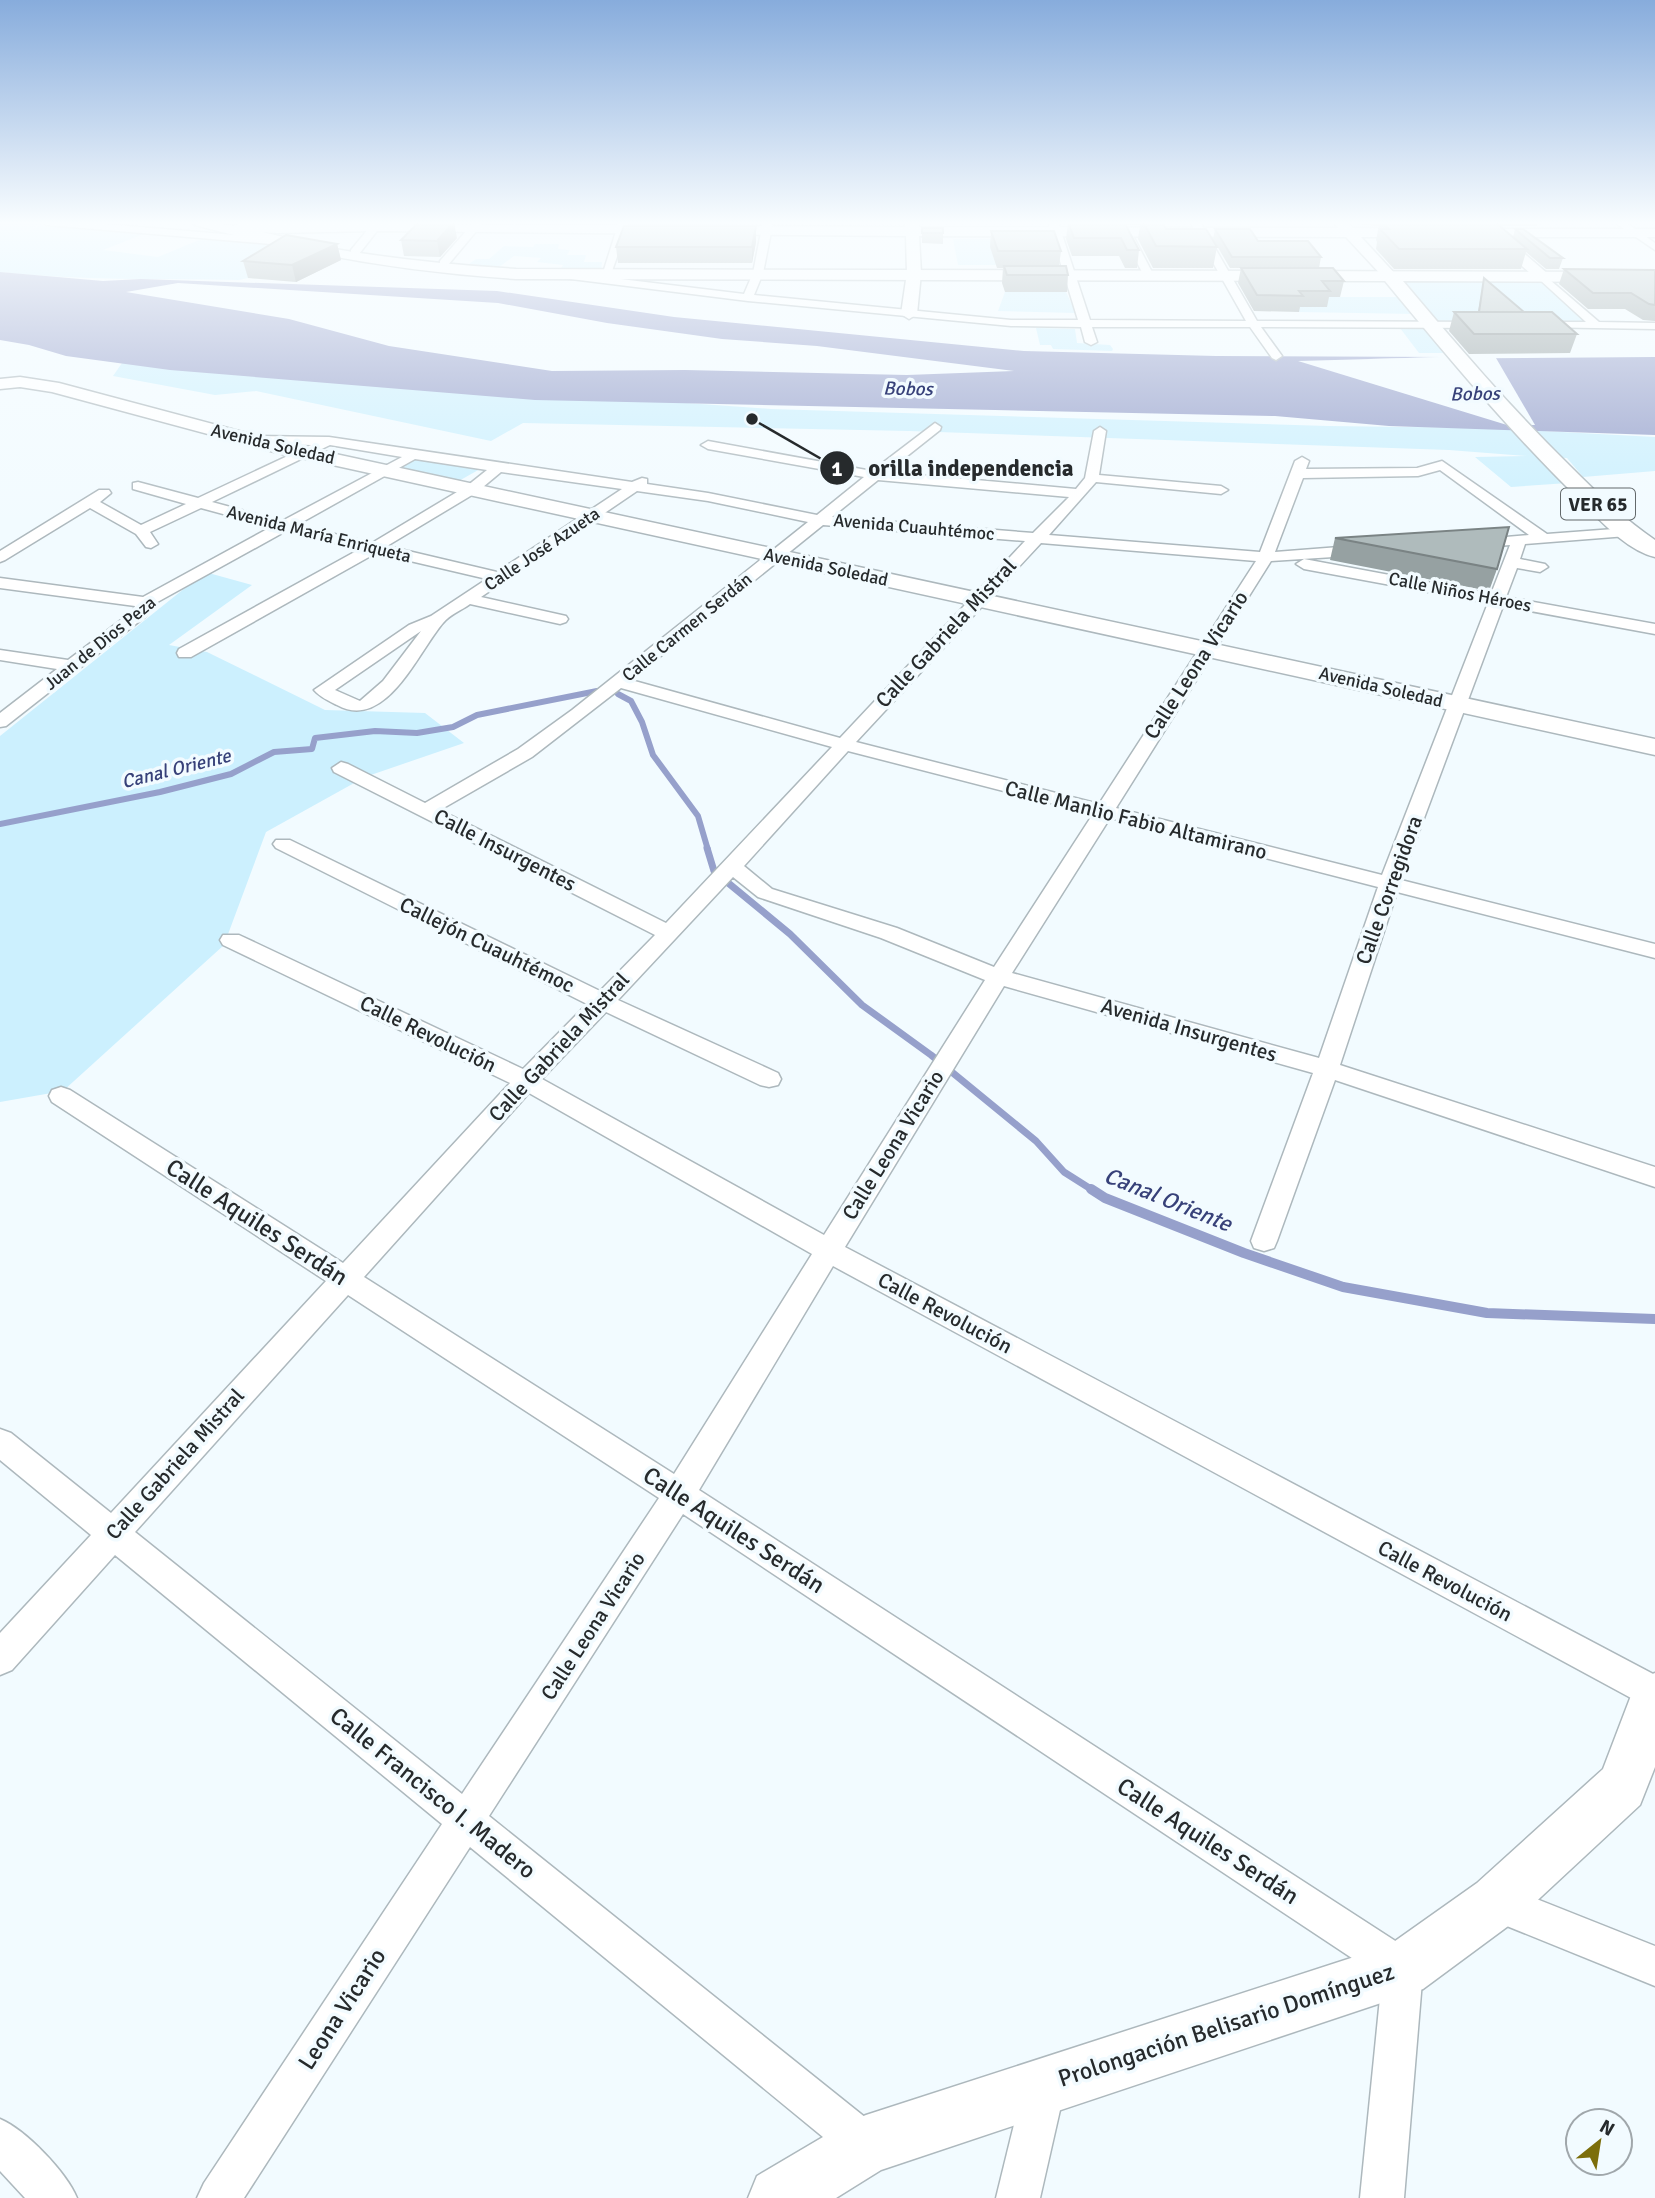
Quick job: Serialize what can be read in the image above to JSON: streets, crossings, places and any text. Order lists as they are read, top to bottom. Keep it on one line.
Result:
{"streets":{"main road":["VER 65"],"street":["Avenida Soledad","Avenida Cuauhtémoc","Avenida María Enriqueta","Calle José Azueta","Calle Niños Héroes","Calle Carmen Serdán","Calle Gabriela Mistral","Juan de Dios Peza","Calle Leona Vicario","Calle Manlio Fabio Altamirano","Calle Insurgentes","Calle Corregidora","Callejón Cuauhtémoc","Avenida Insurgentes","Calle Revolución","Calle Aquiles Serdán","Calle Francisco I. Madero","Leona Vicario","Prolongación Belisario Domínguez"]},"crossings":[["Avenida Soledad","Avenida Cuauhtémoc"],["Avenida Soledad","Calle José Azueta"],["Avenida Soledad","Calle Carmen Serdán"],["Avenida Soledad","Calle Gabriela Mistral"],["Avenida Soledad","Juan de Dios Peza"],["Avenida Soledad","Calle Leona Vicario"],["Avenida Soledad","Calle Corregidora"],["Avenida Cuauhtémoc","Calle José Azueta"],["Avenida Cuauhtémoc","Calle Niños Héroes"],["Avenida Cuauhtémoc","Calle Carmen Serdán"],["Avenida Cuauhtémoc","Calle Gabriela Mistral"],["Avenida Cuauhtémoc","Juan de Dios Peza"],["Avenida Cuauhtémoc","Calle Leona Vicario"],["Avenida María Enriqueta","Calle José Azueta"],["Avenida María Enriqueta","Juan de Dios Peza"],["Calle Niños Héroes","Calle Leona Vicario"],["Calle Niños Héroes","Calle Corregidora"],["Calle Carmen Serdán","Calle Manlio Fabio Altamirano"],["Calle Carmen Serdán","Calle Insurgentes"],["Calle Gabriela Mistral","Calle Manlio Fabio Altamirano"],["Calle Gabriela Mistral","Calle Insurgentes"],["Calle Gabriela Mistral","Callejón Cuauhtémoc"],["Calle Gabriela Mistral","Avenida Insurgentes"],["Calle Gabriela Mistral","Calle Revolución"],["Calle Gabriela Mistral","Calle Aquiles Serdán"],["Calle Gabriela Mistral","Calle Francisco I. Madero"],["Calle Leona Vicario","Calle Manlio Fabio Altamirano"],["Calle Leona Vicario","Avenida Insurgentes"],["Calle Leona Vicario","Calle Revolución"],["Calle Leona Vicario","Calle Aquiles Serdán"],["Calle Leona Vicario","Calle Francisco I. Madero"],["Calle Leona Vicario","Leona Vicario"],["Calle Manlio Fabio Altamirano","Calle Corregidora"],["Calle Corregidora","Avenida Insurgentes"],["Calle Revolución","Prolongación Belisario Domínguez"],["Calle Aquiles Serdán","Prolongación Belisario Domínguez"],["Calle Francisco I. Madero","Leona Vicario"],["Calle Francisco I. Madero","Prolongación Belisario Domínguez"]],"water":["Bobos","Canal Oriente"],"places":["orilla independencia"],"north":"top right"}
